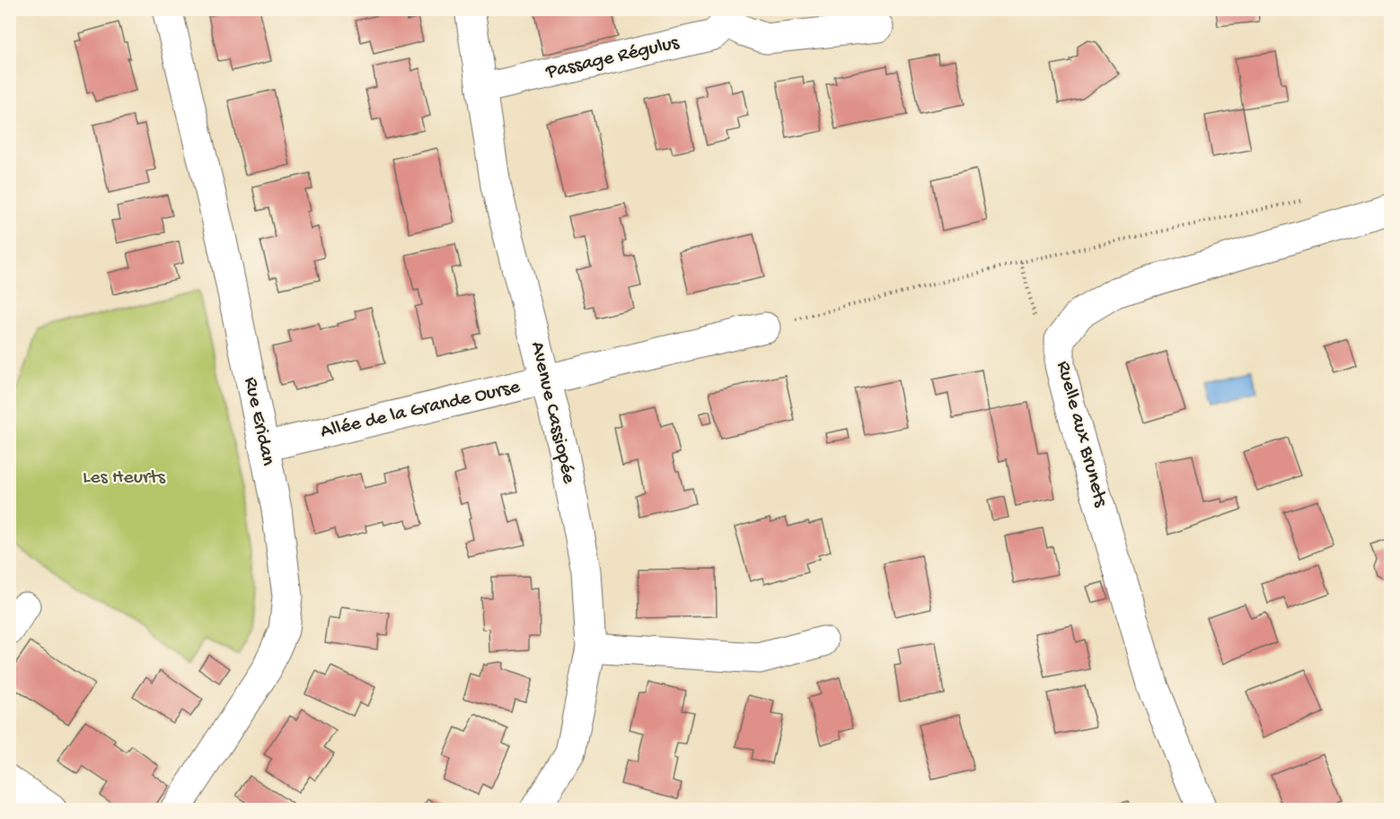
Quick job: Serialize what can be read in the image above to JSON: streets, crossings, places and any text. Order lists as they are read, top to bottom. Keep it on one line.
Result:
{"streets":{"street":["Passage Régulus","Allée de la Grande Ourse","Avenue Cassiopée","Rue Eridan","Ruelle aux Brunets"]},"crossings":[["Passage Régulus","Avenue Cassiopée"],["Allée de la Grande Ourse","Avenue Cassiopée"],["Allée de la Grande Ourse","Rue Eridan"]],"parks":["Les Heurts"]}
